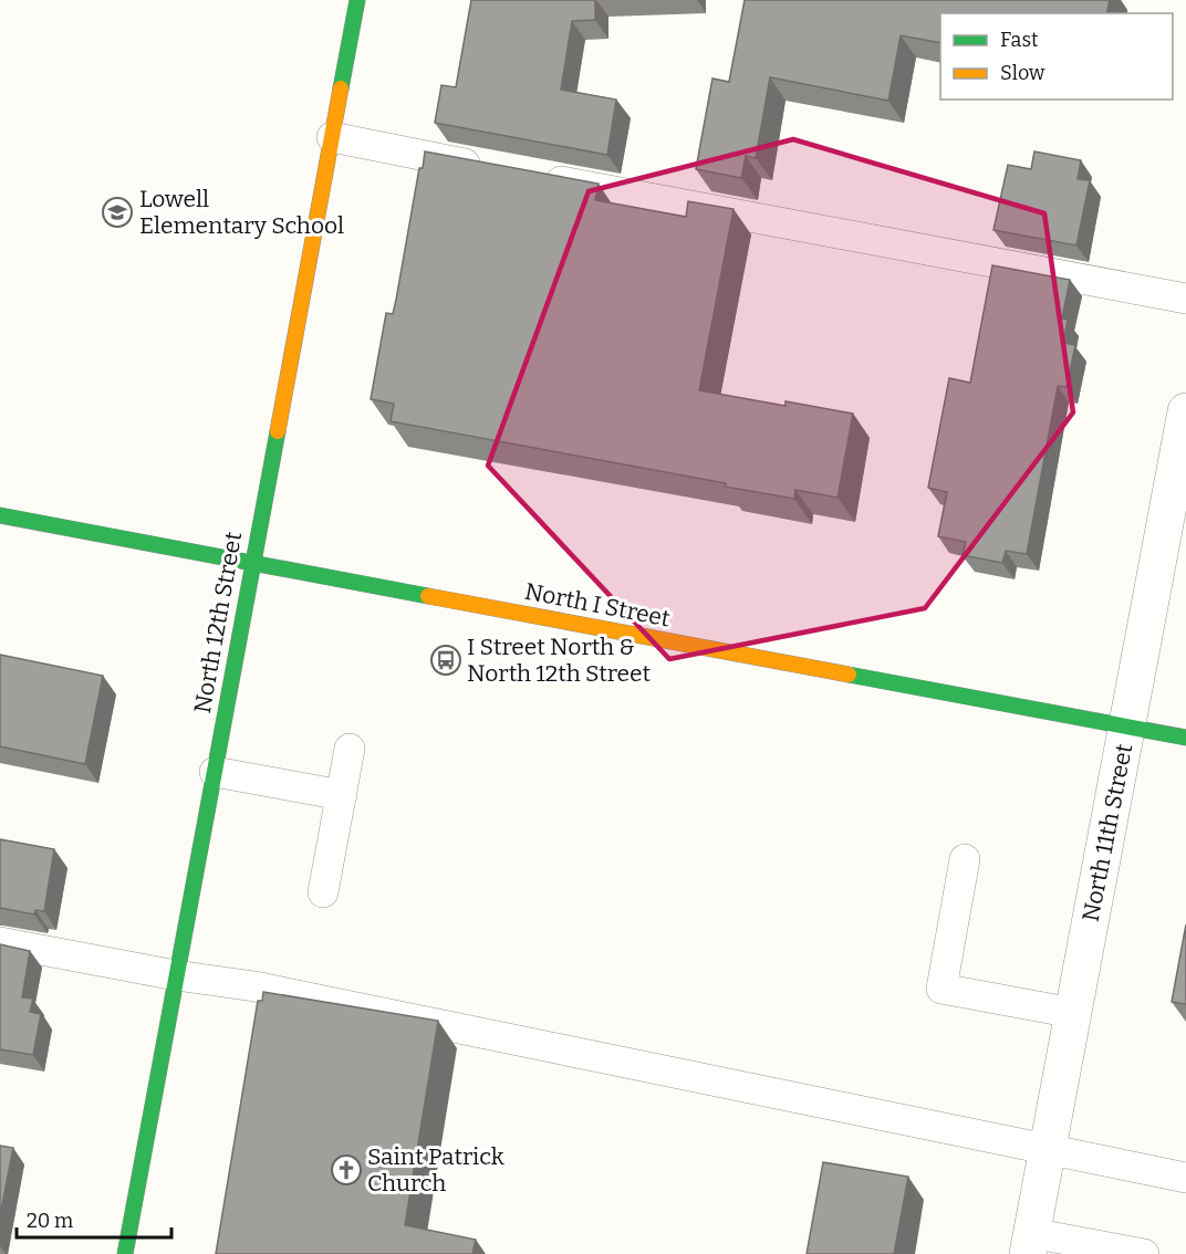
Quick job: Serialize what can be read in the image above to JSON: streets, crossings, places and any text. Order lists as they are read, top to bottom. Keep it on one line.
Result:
{"streets":{"street":["North I Street","North 12th Street","North 11th Street"]},"crossings":[["North I Street","North 12th Street"],["North I Street","North 11th Street"]],"places":{"school or university":["Lowell Elementary School"],"bus stop":["I Street North & North 12th Street"],"church":["Saint Patrick Church"]},"legend":["Fast","Slow"],"scale_bar":"20 m"}
